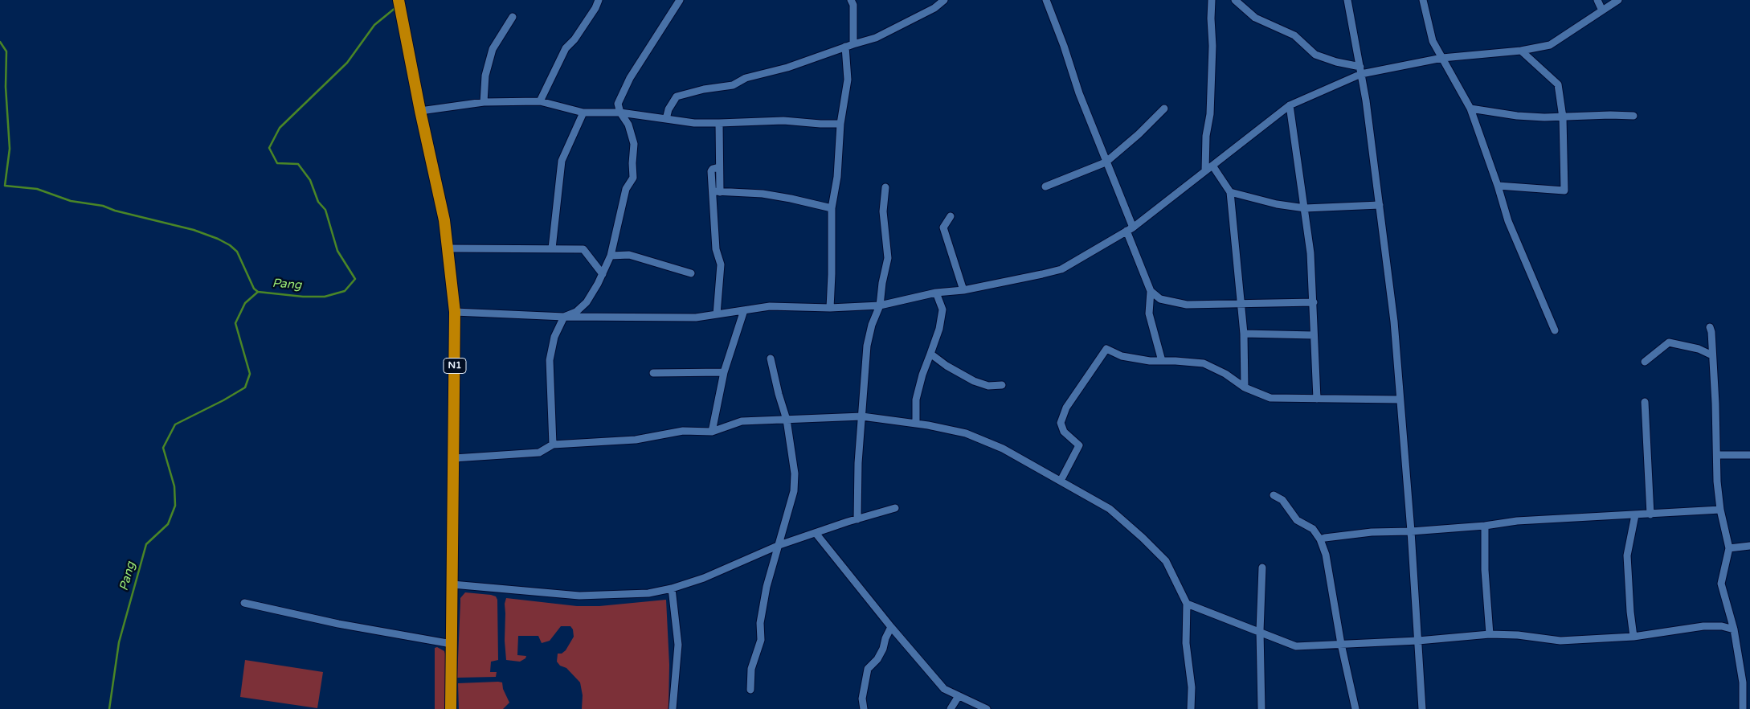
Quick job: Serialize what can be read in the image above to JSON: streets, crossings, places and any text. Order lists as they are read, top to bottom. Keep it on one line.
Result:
{"streets":{"highway":["N1"]},"water":["Pang"]}
